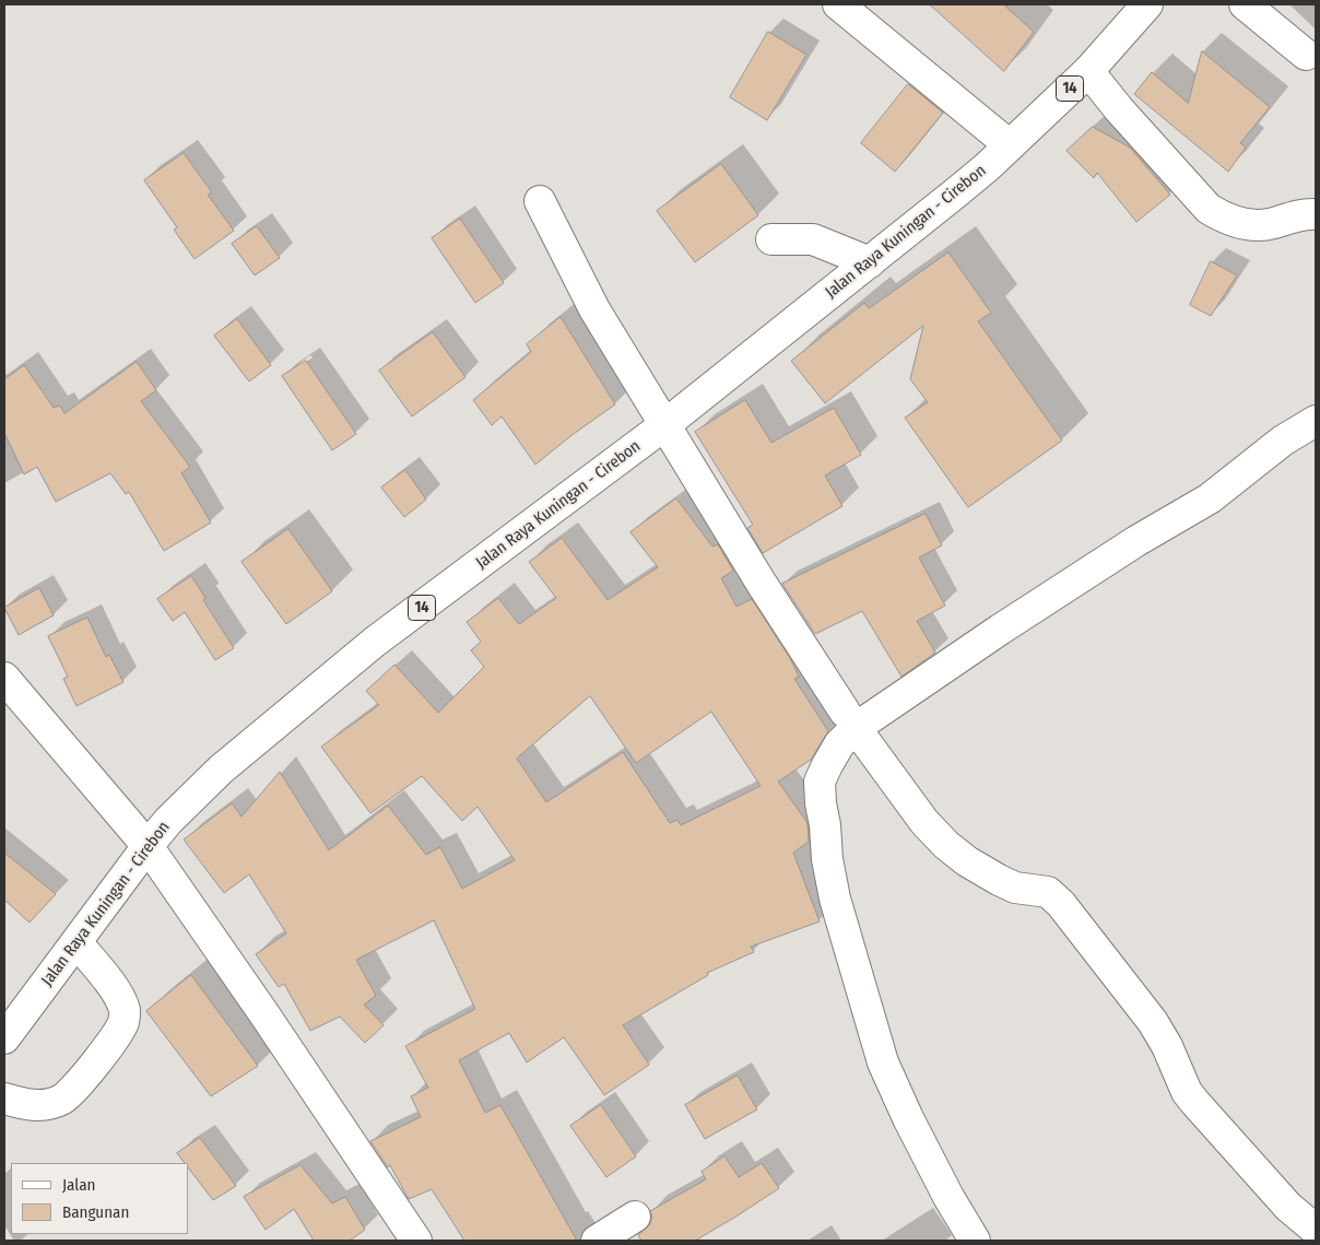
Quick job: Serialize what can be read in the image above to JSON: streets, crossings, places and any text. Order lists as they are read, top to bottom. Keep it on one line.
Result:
{"streets":{"main road":["14","Jalan Raya Kuningan - Cirebon"]},"legend":["Jalan","Bangunan"]}
